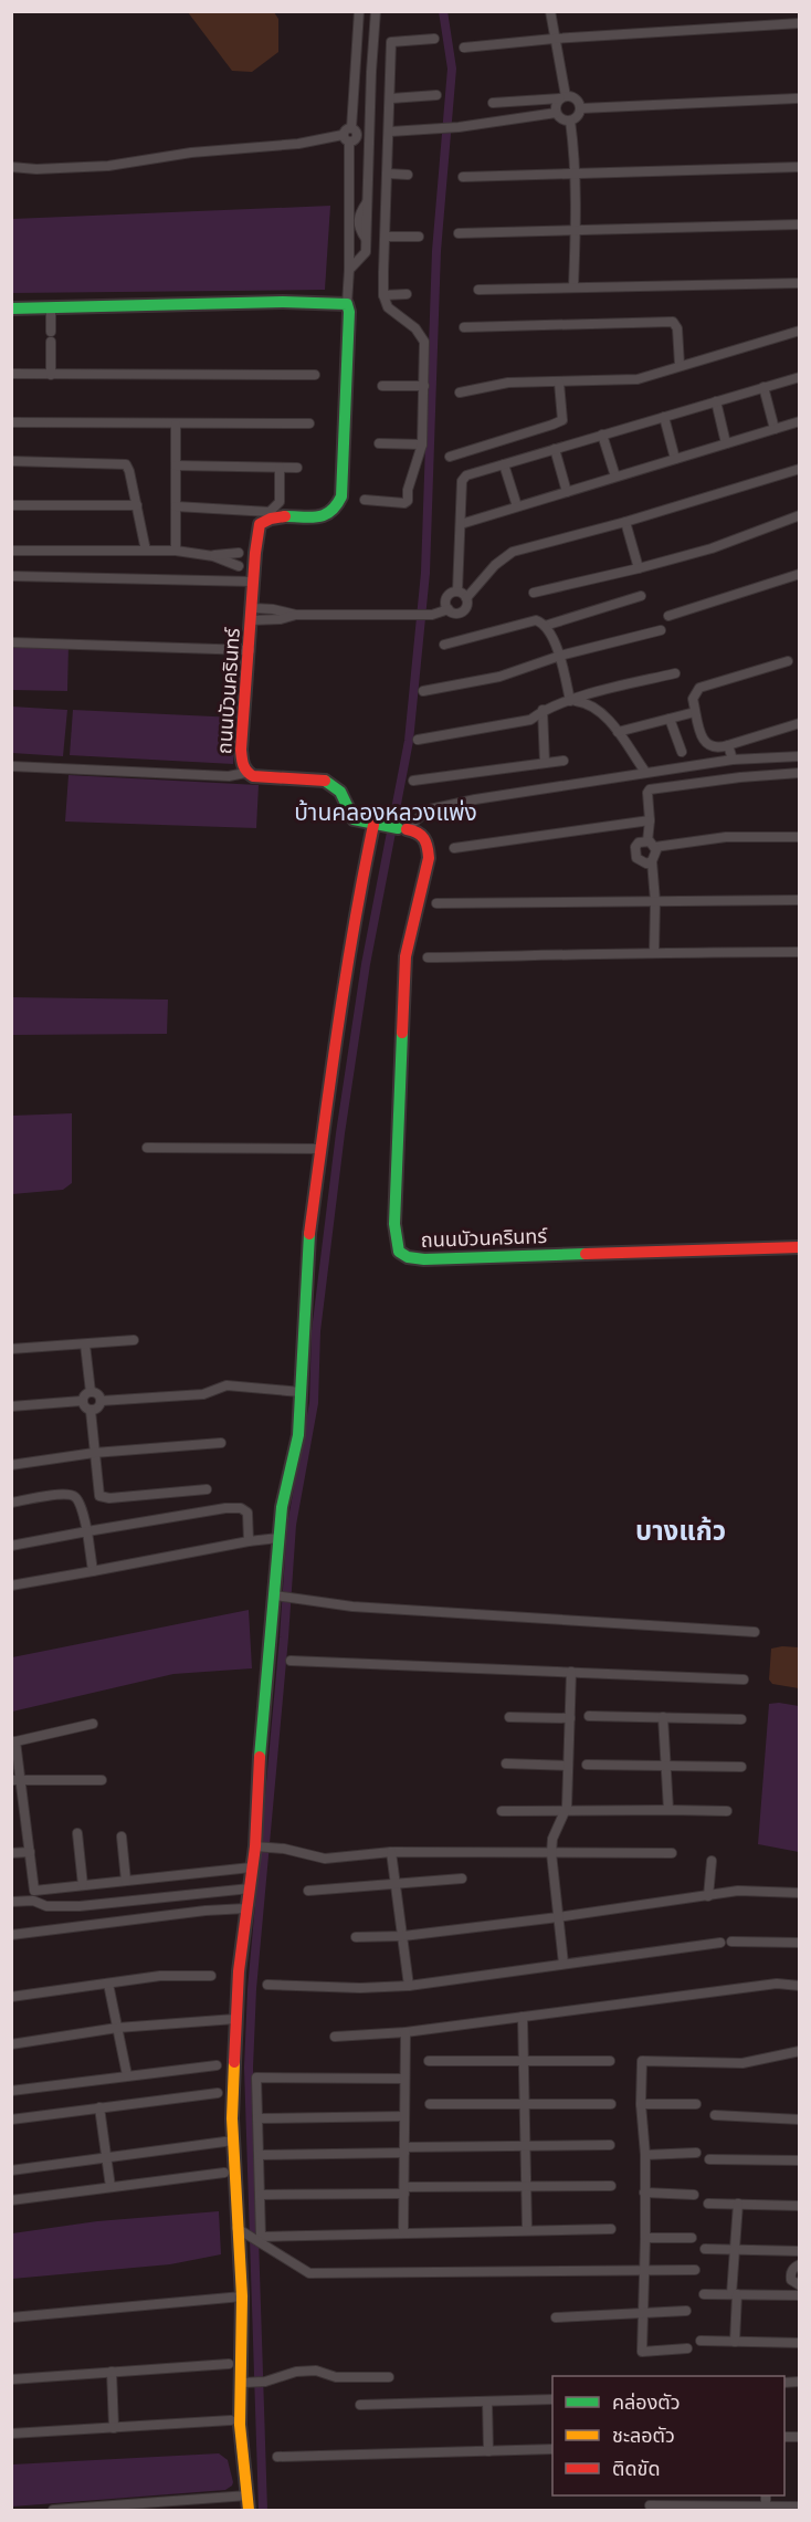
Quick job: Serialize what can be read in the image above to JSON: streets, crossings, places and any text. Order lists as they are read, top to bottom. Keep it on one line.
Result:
{"streets":{"street":["ถนนบัวนครินทร์"]},"districts":["บ้านคลองหลวงแพ่ง","บางแก้ว"],"legend":["คล่องตัว","ชะลอตัว","ติดขัด"]}
